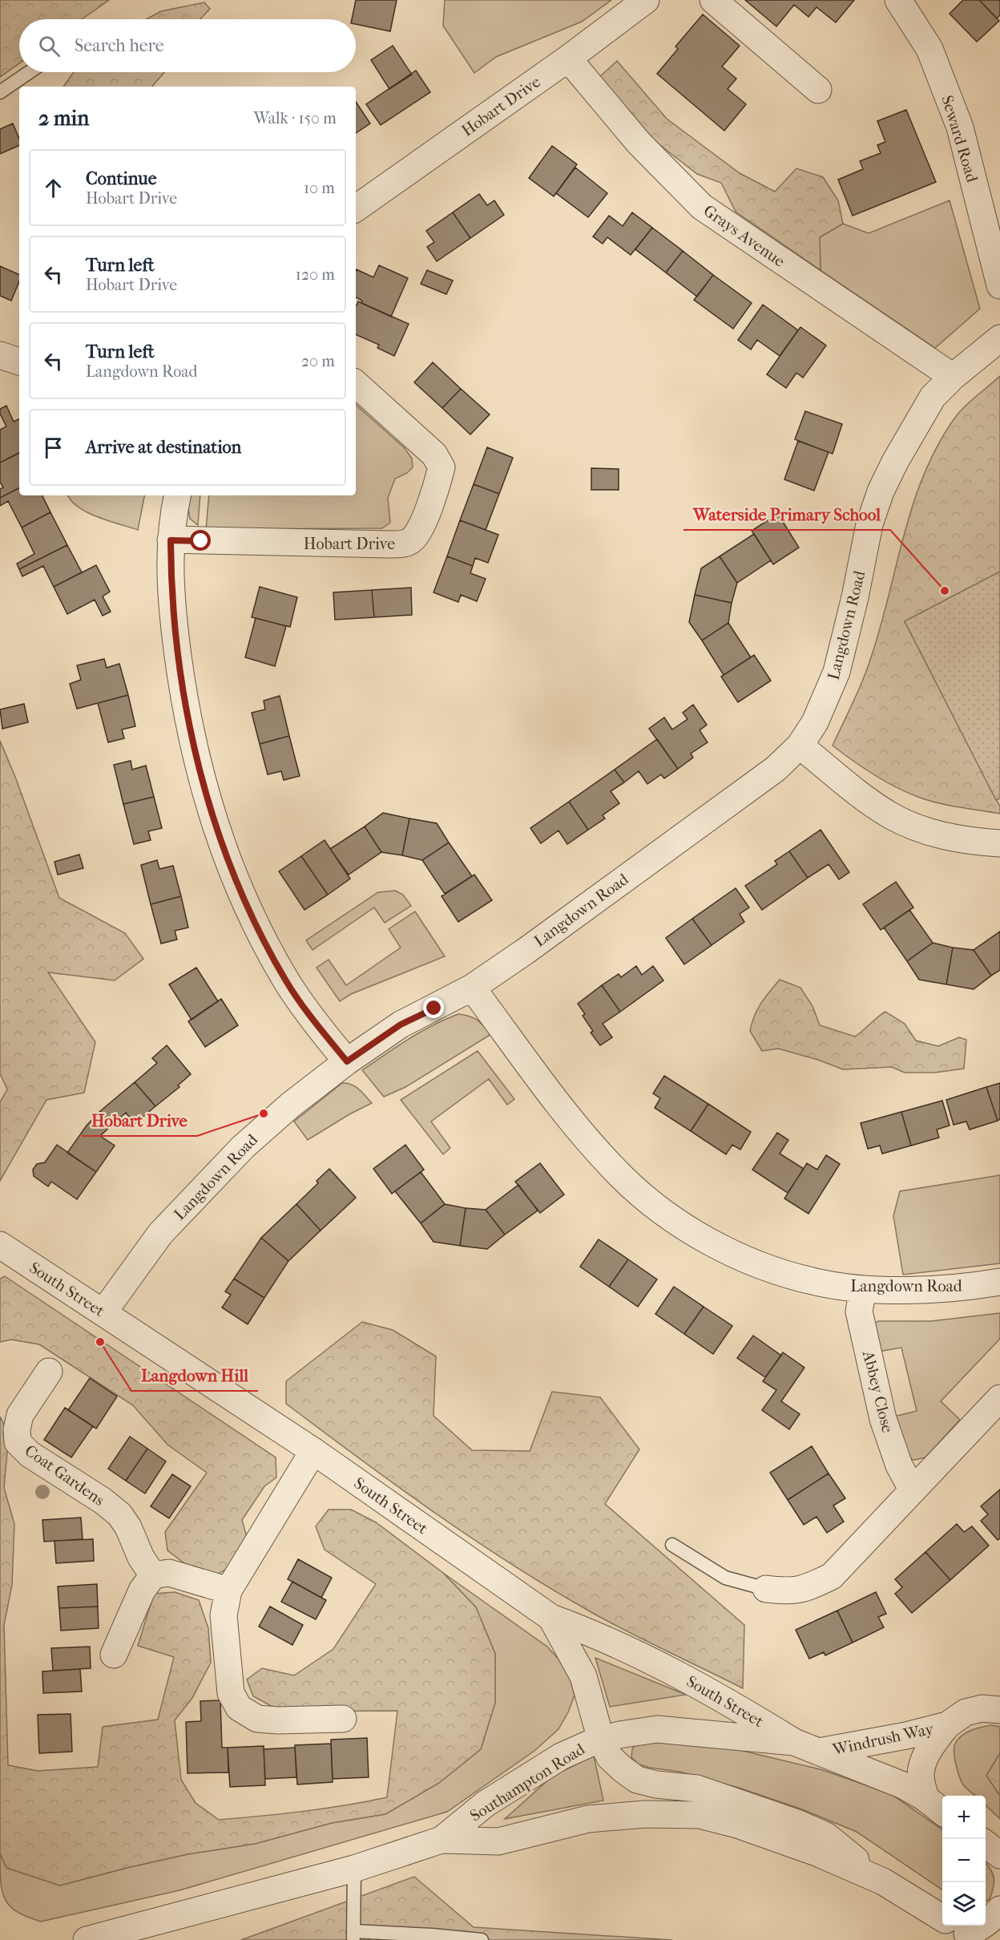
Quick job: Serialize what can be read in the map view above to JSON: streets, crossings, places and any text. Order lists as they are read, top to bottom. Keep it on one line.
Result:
{"streets":{"street":["Hobart Drive","Seward Road","Grays Avenue","Langdown Road","South Street","Abbey Close","Coat Gardens","Windrush Way","Southampton Road"]},"crossings":[["Hobart Drive","Grays Avenue"],["Grays Avenue","Langdown Road"],["Langdown Road","South Street"],["Langdown Road","Abbey Close"],["South Street","Southampton Road"],["Windrush Way","Southampton Road"]],"places":["Waterside Primary School","Hobart Drive","Langdown Hill"],"page":{"search":"Search here","heading":["2 min","Walk · 150 m"],"list":[["Continue","Hobart Drive","10 m"],["Turn left","Hobart Drive","120 m"],["Turn left","Langdown Road","20 m"],"Arrive at destination"],"map_buttons":["+","−"]}}
